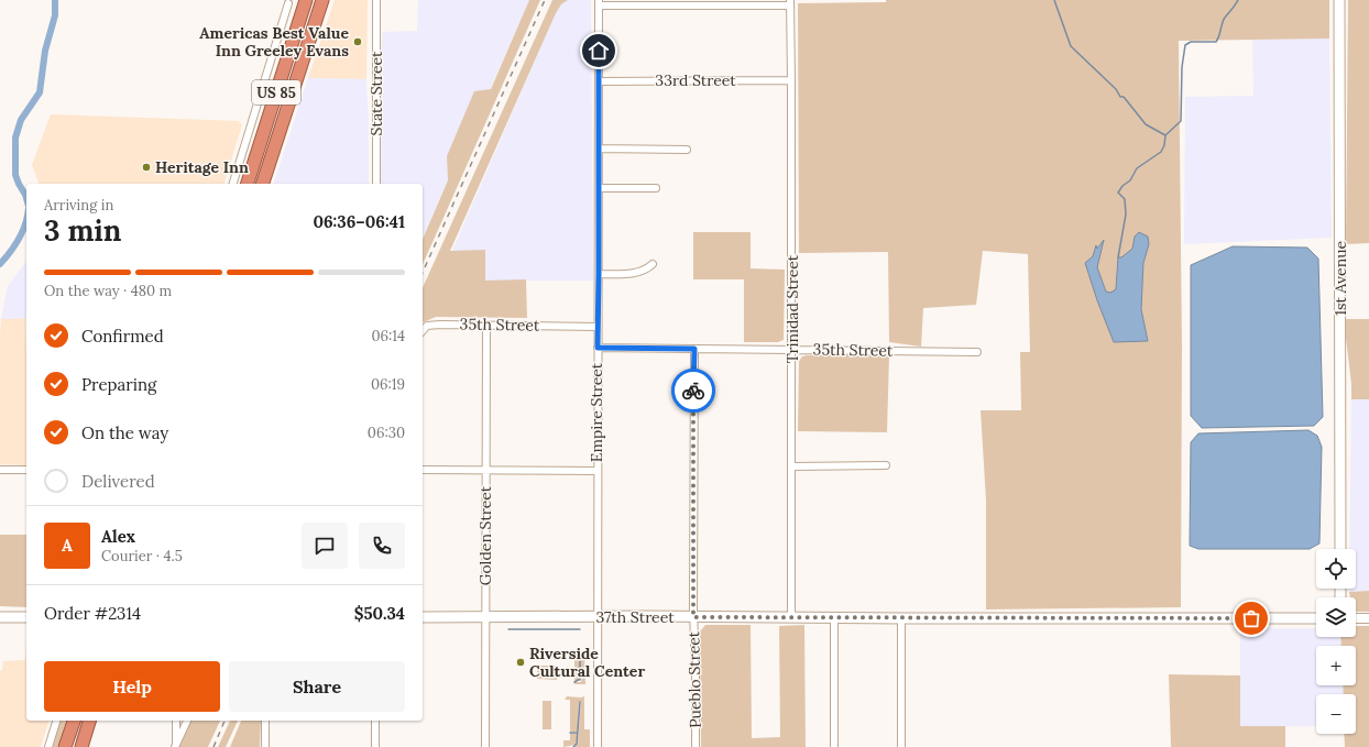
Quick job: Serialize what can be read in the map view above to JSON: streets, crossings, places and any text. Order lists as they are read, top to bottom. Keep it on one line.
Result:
{"streets":{"highway":["US 85"],"main road":["1st Avenue","37th Street"],"street":["33rd Street","State Street","Trinidad Street","35th Street","Empire Street","Golden Street","Pueblo Street"]},"crossings":[["33rd Street","Trinidad Street"],["33rd Street","Empire Street"],["Trinidad Street","35th Street"],["Trinidad Street","37th Street"],["35th Street","Empire Street"],["35th Street","Golden Street"],["35th Street","Pueblo Street"],["Empire Street","37th Street"],["Golden Street","37th Street"],["37th Street","Pueblo Street"]],"places":["Americas Best Value Inn Greeley Evans","Heritage Inn","Riverside Cultural Center"],"page":{"heading":["3 min","Arriving in","06:36–06:41"],"panel":["Alex","Courier · 4.5","Order #2314","$50.34"],"bar":"On the way · 480 m","list":[["Confirmed","06:14"],["Preparing","06:19"],["On the way","06:30"],"Delivered"],"round":"A","map_buttons":["+","−"],"buttons":["Help","Share"]}}
